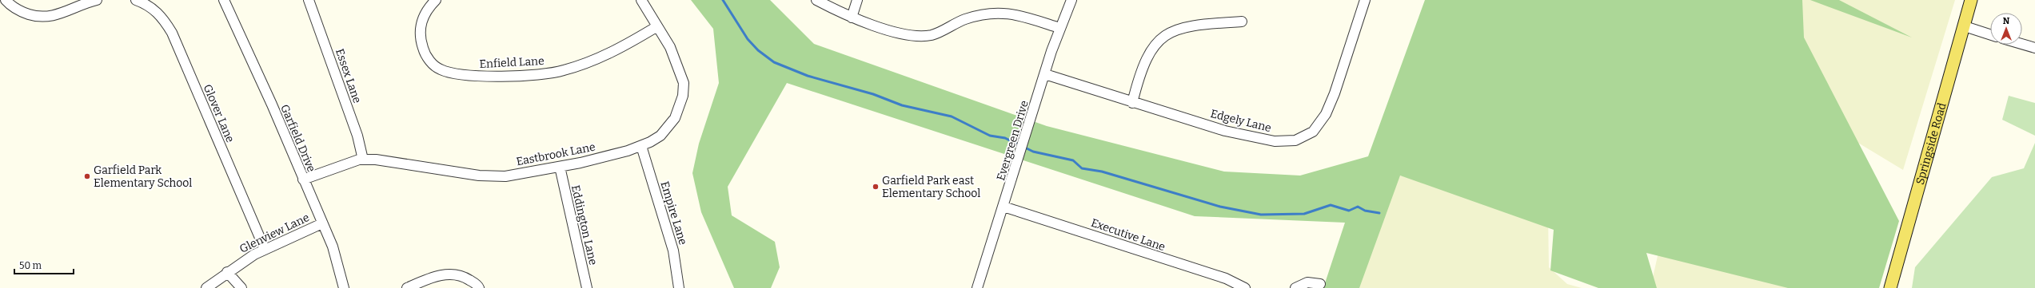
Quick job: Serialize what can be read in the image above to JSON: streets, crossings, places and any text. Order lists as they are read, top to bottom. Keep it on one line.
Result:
{"streets":{"main road":["Springside Road"],"street":["Enfield Lane","Essex Lane","Glover Lane","Edgely Lane","Garfield Drive","Evergreen Drive","Eastbrook Lane","Empire Lane","Eddington Lane","Glenview Lane","Executive Lane"]},"crossings":[["Enfield Lane","Eastbrook Lane"],["Essex Lane","Eastbrook Lane"],["Glover Lane","Glenview Lane"],["Edgely Lane","Evergreen Drive"],["Garfield Drive","Eastbrook Lane"],["Garfield Drive","Glenview Lane"],["Evergreen Drive","Executive Lane"],["Eastbrook Lane","Empire Lane"],["Eastbrook Lane","Eddington Lane"]],"places":["Garfield Park Elementary School","Garfield Park east Elementary School"],"scale_bar":"50 m","north":"top"}
